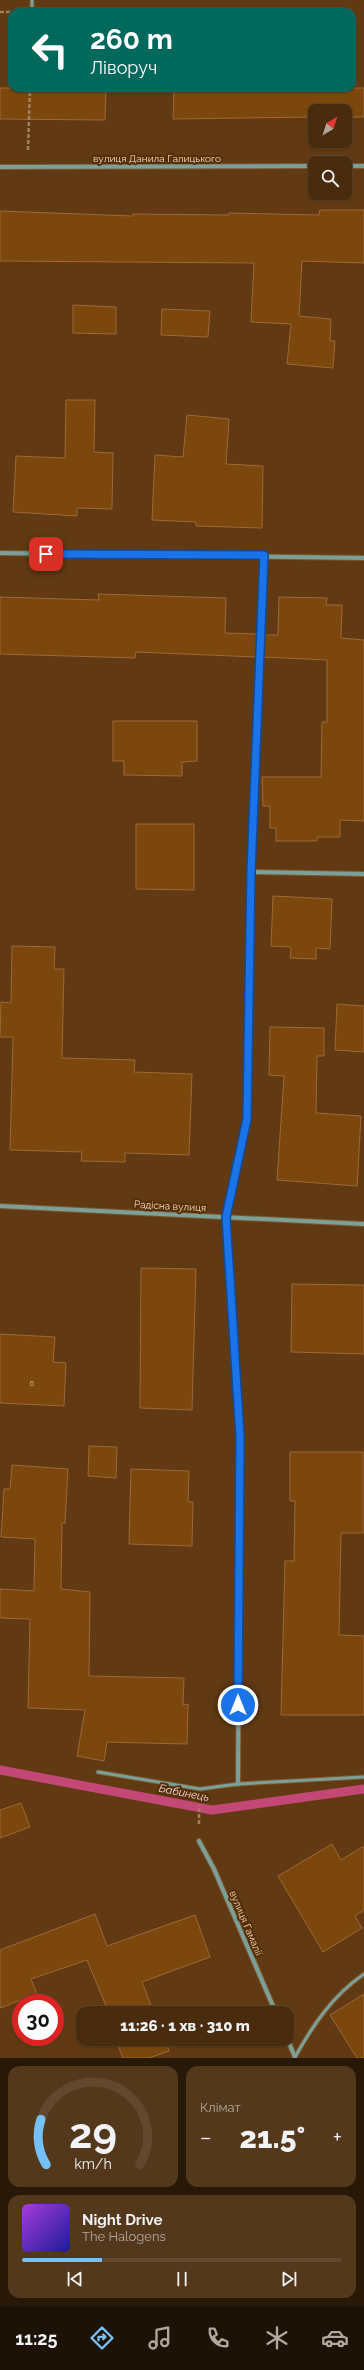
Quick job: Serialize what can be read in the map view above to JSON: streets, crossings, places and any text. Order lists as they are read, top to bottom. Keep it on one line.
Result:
{"streets":{"street":["вулиця Данила Галицького","Радісна вулиця","вулиця Гамалії"]},"water":["Бабинець"],"house_numbers":["6"],"north":"top right","page":{"turn":["260 m","Ліворуч"],"limit":"30","trip":"11:26 · 1 хв · 310 m","tile":"Клімат","heat":["−","21.5°","+"],"song":["Night Drive","The Halogens"],"tabs":"11:25","gauge":["29","km/h"]}}
